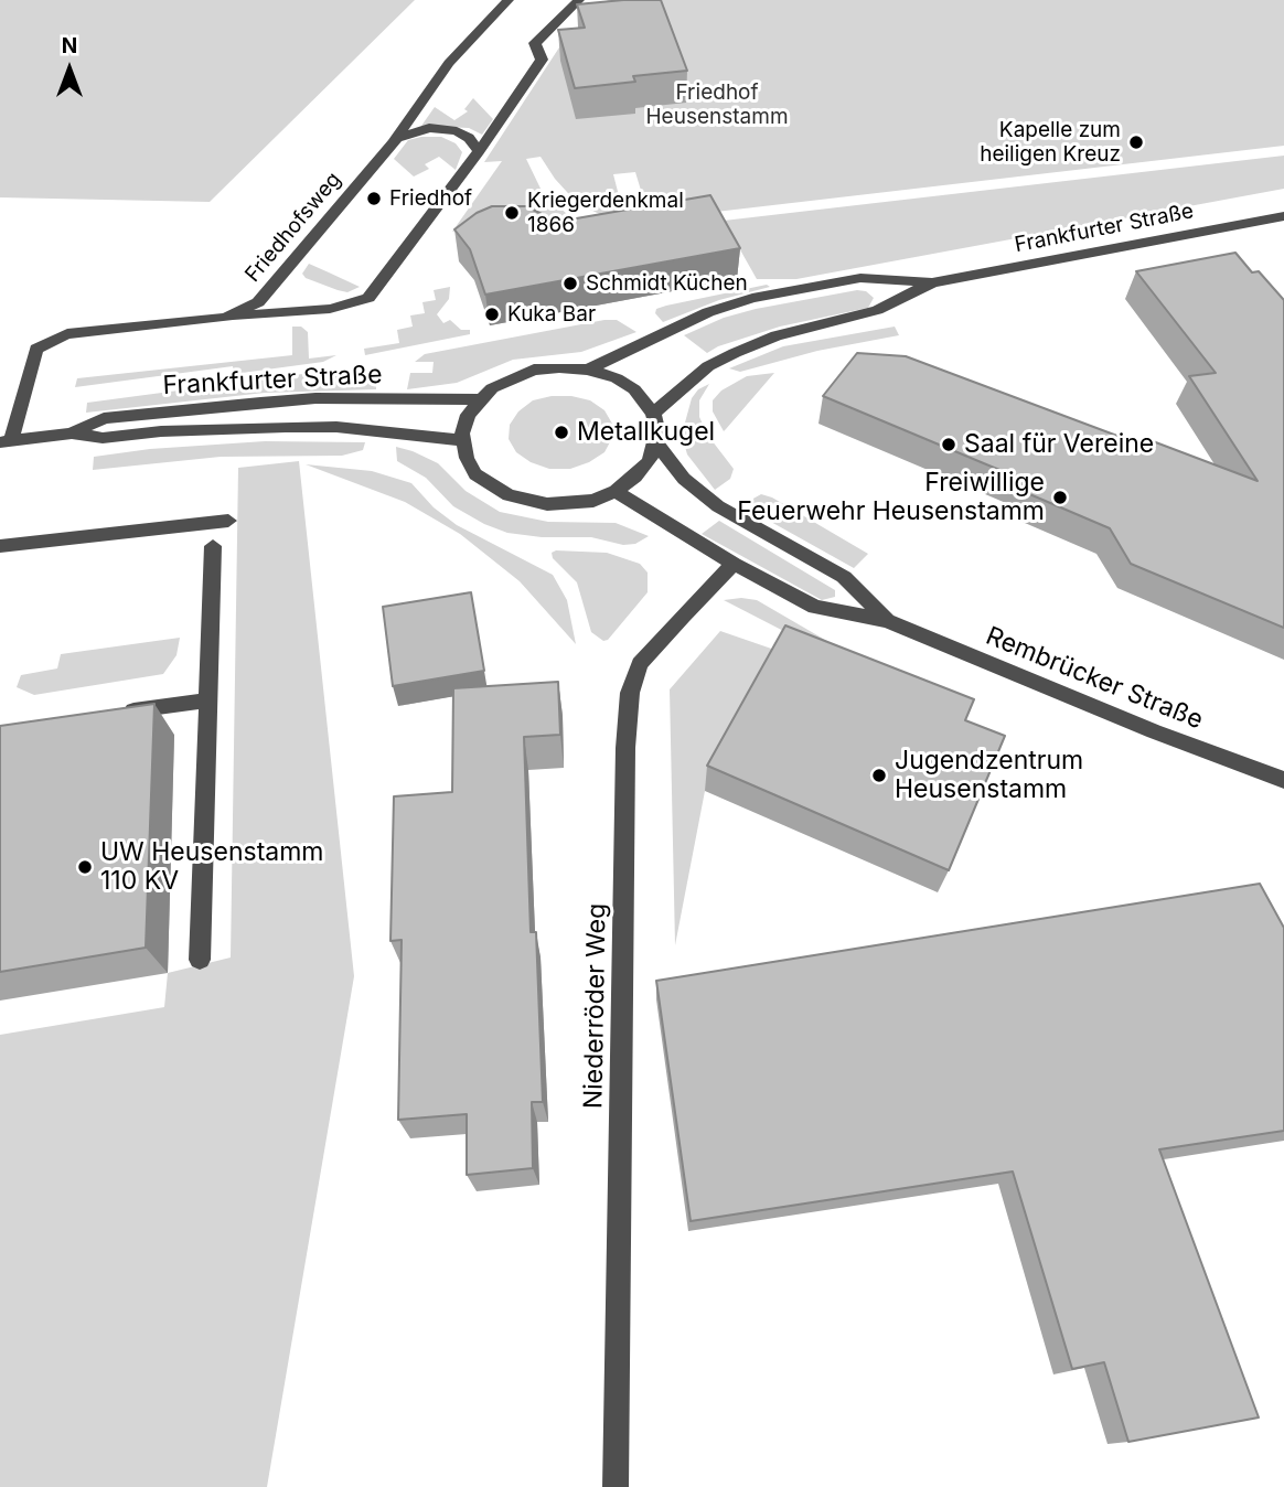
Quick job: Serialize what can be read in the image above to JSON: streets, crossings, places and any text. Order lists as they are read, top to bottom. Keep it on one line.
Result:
{"streets":{"street":["Friedhofsweg","Frankfurter Straße","Rembrücker Straße","Niederröder Weg"]},"crossings":[["Friedhofsweg","Frankfurter Straße"],["Frankfurter Straße","Rembrücker Straße"],["Rembrücker Straße","Niederröder Weg"]],"parks":["Friedhof Heusenstamm"],"places":["Kapelle zum heiligen Kreuz","Friedhof","Kriegerdenkmal 1866","Schmidt Küchen","Kuka Bar","Metallkugel","Saal für Vereine","Freiwillige Feuerwehr Heusenstamm","Jugendzentrum Heusenstamm","UW Heusenstamm 110 KV"],"north":"top"}
